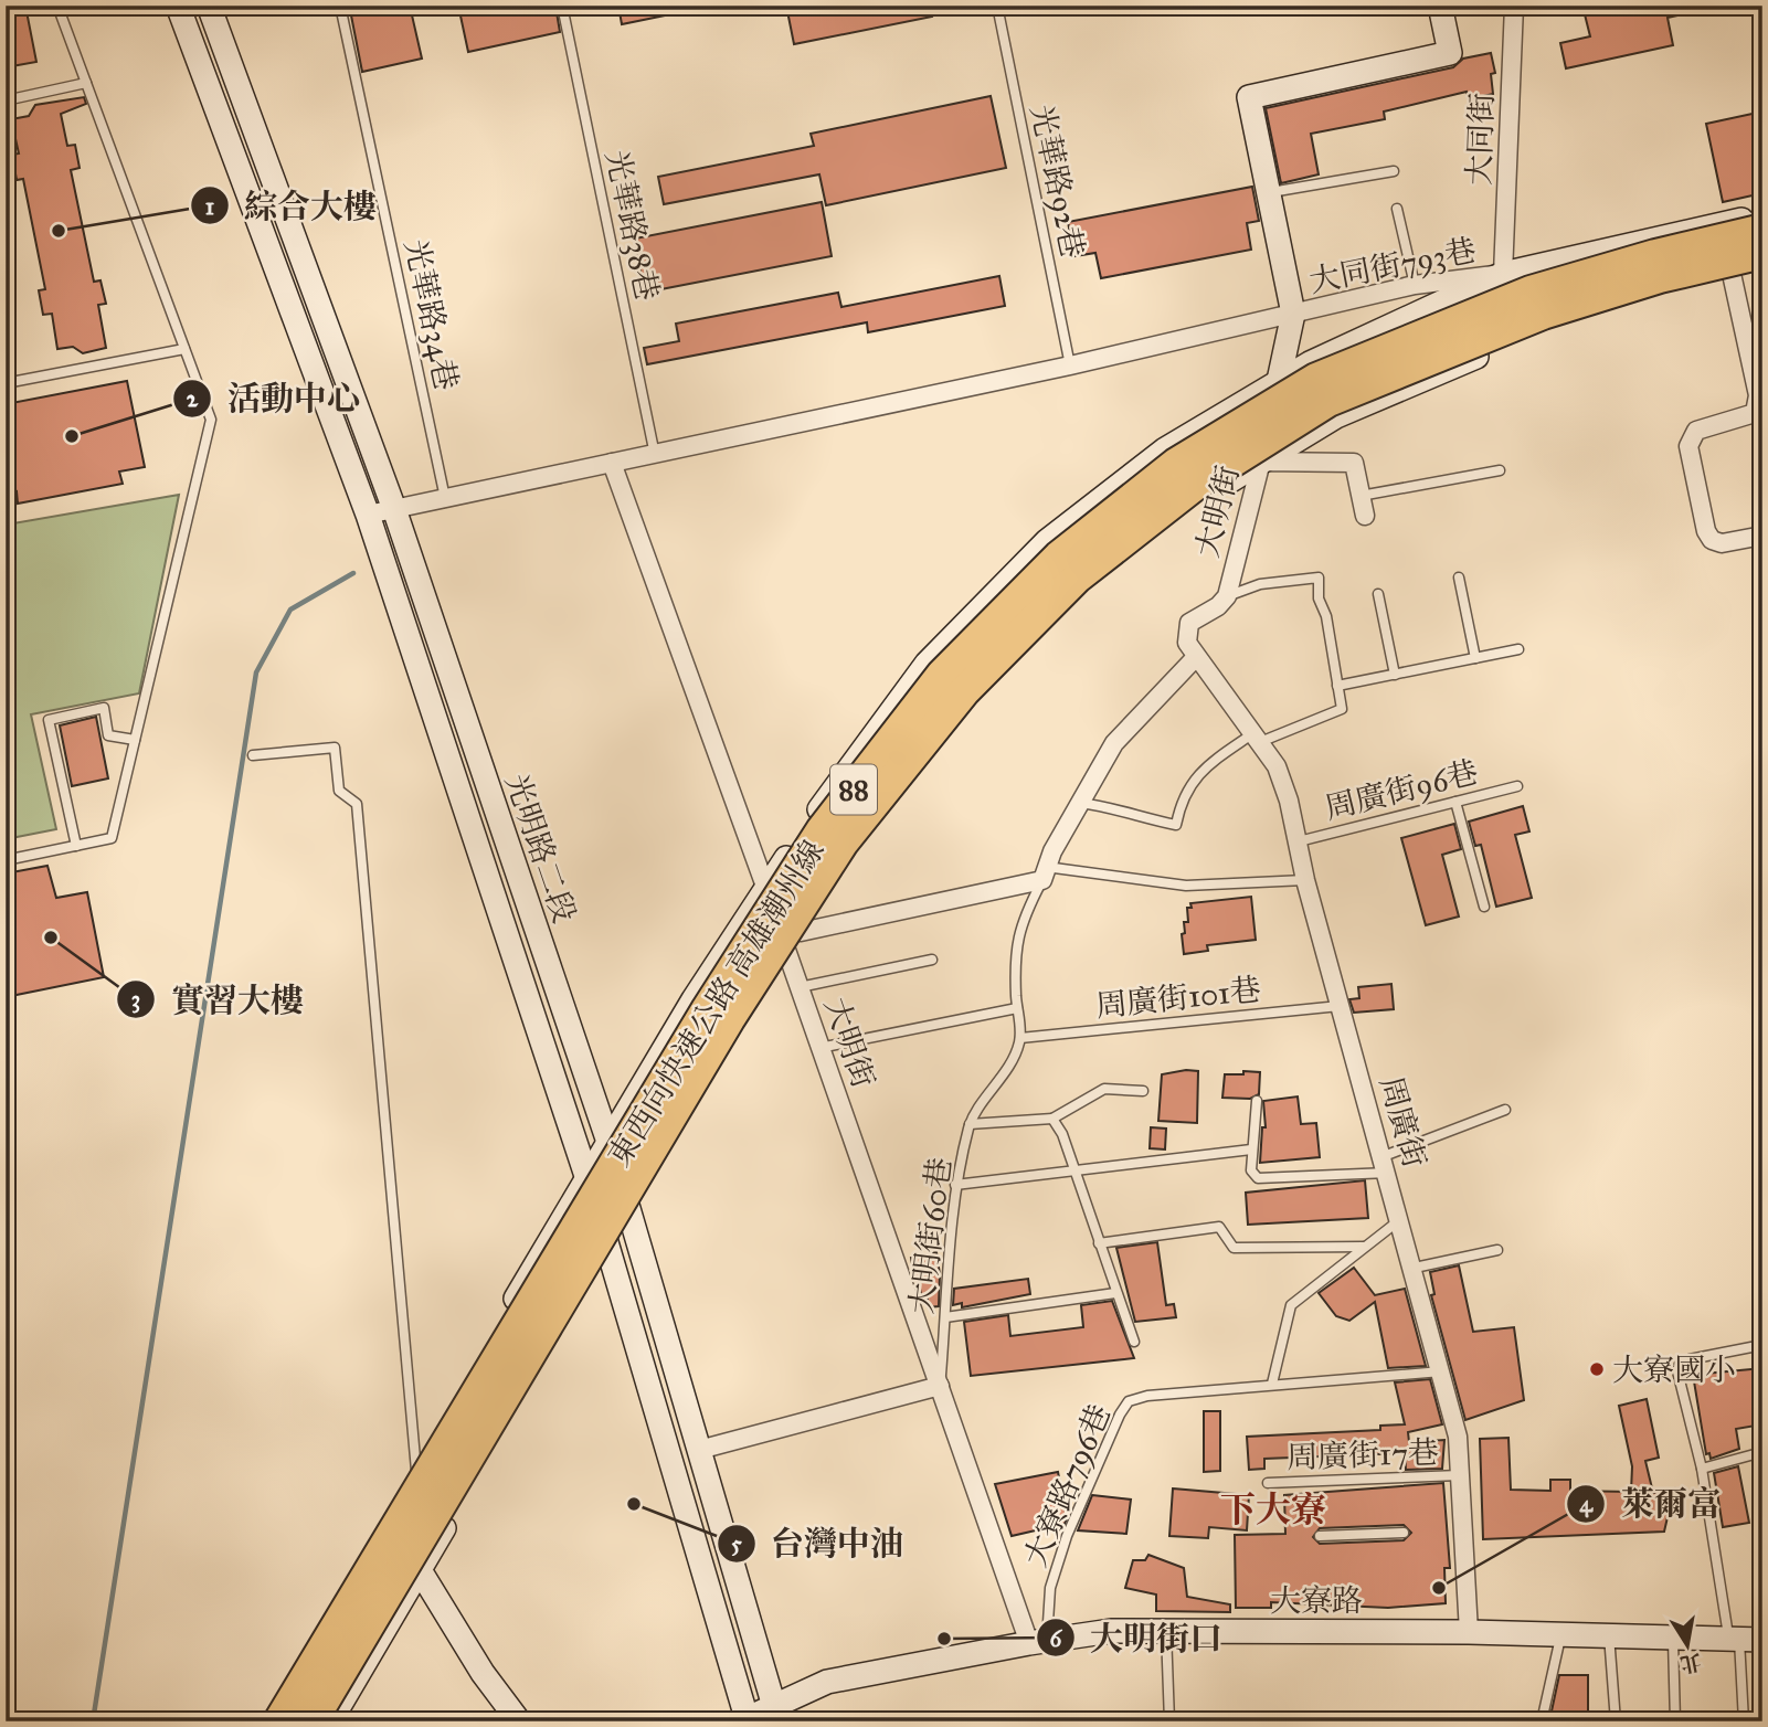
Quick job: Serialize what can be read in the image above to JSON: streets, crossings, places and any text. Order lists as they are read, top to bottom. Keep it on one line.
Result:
{"streets":{"highway":["88","東西向快速公路 高雄潮州線"],"street":["大同街","大同街793巷","大明街","光明路二段","周廣街","大寮路"],"lane":["光華路92巷","光華路38巷","光華路34巷","周廣街96巷","周廣街101巷","大明街60巷","周廣街17巷","大寮路796巷"]},"crossings":[["大同街","大同街793巷"],["光華路92巷","大同街793巷"],["光華路38巷","大同街793巷"],["大同街793巷","光華路34巷"],["大同街793巷","大明街"],["大同街793巷","光明路二段"],["大明街","周廣街"],["大明街","大明街60巷"],["大明街","大寮路796巷"],["大明街","大寮路"],["周廣街96巷","周廣街"],["光明路二段","大寮路"],["周廣街101巷","周廣街"],["周廣街101巷","大明街60巷"],["周廣街","周廣街17巷"],["周廣街","大寮路"],["大寮路796巷","大寮路"]],"districts":["下大寮"],"places":["綜合大樓","活動中心","實習大樓","大寮國小","台灣中油","萊爾富","大明街口"],"north":"bottom"}
